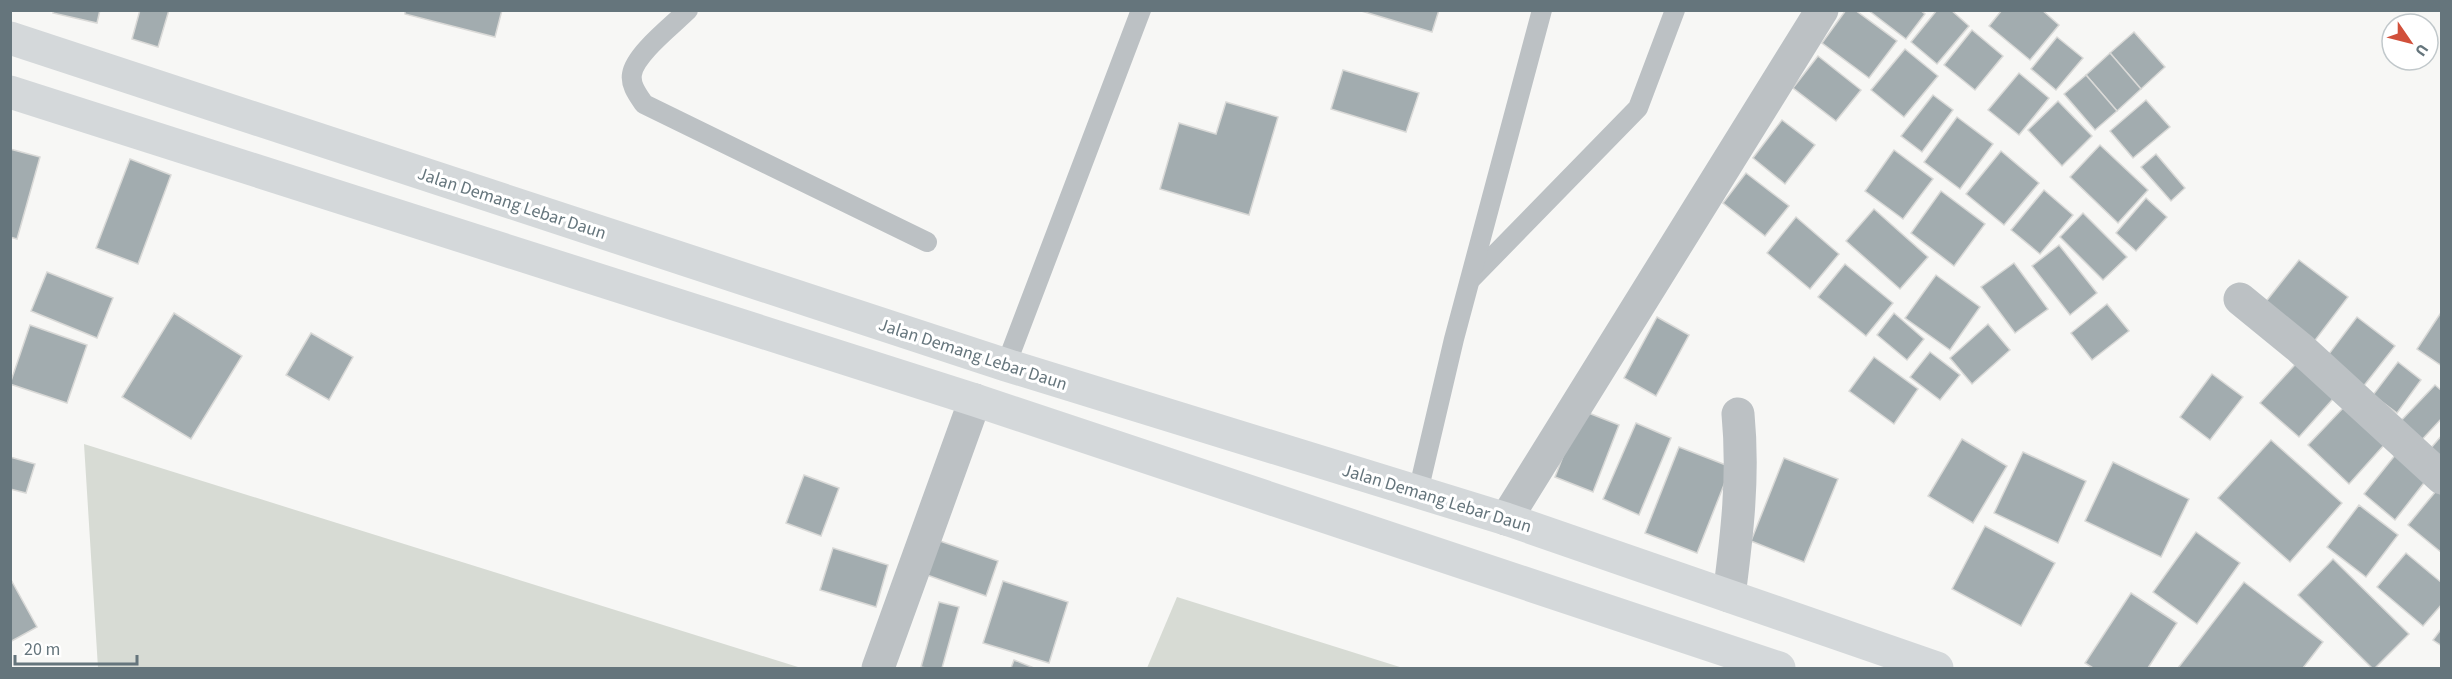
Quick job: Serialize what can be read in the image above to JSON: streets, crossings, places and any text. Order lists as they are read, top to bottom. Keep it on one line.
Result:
{"streets":{"highway":["Jalan Demang Lebar Daun"]},"scale_bar":"20 m","north":"bottom right"}
